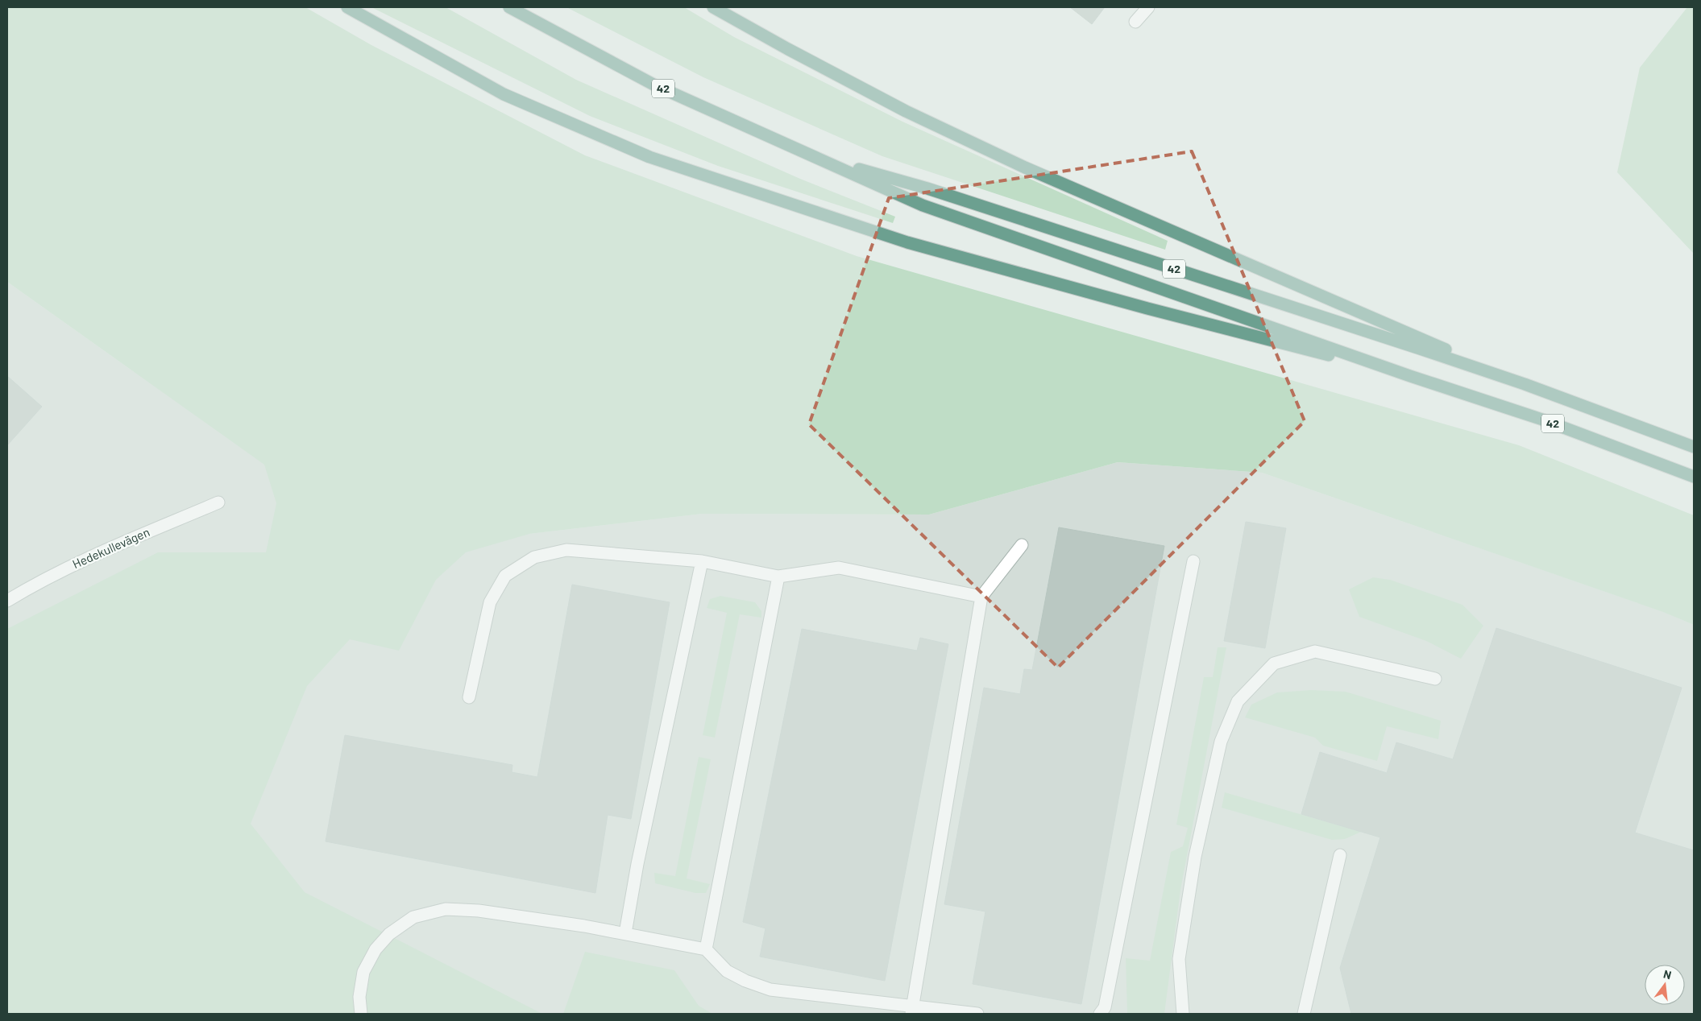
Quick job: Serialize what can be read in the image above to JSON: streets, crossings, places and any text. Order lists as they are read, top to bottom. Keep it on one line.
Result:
{"streets":{"main road":["42"],"street":["Hedekullevägen"]},"north":"top"}
